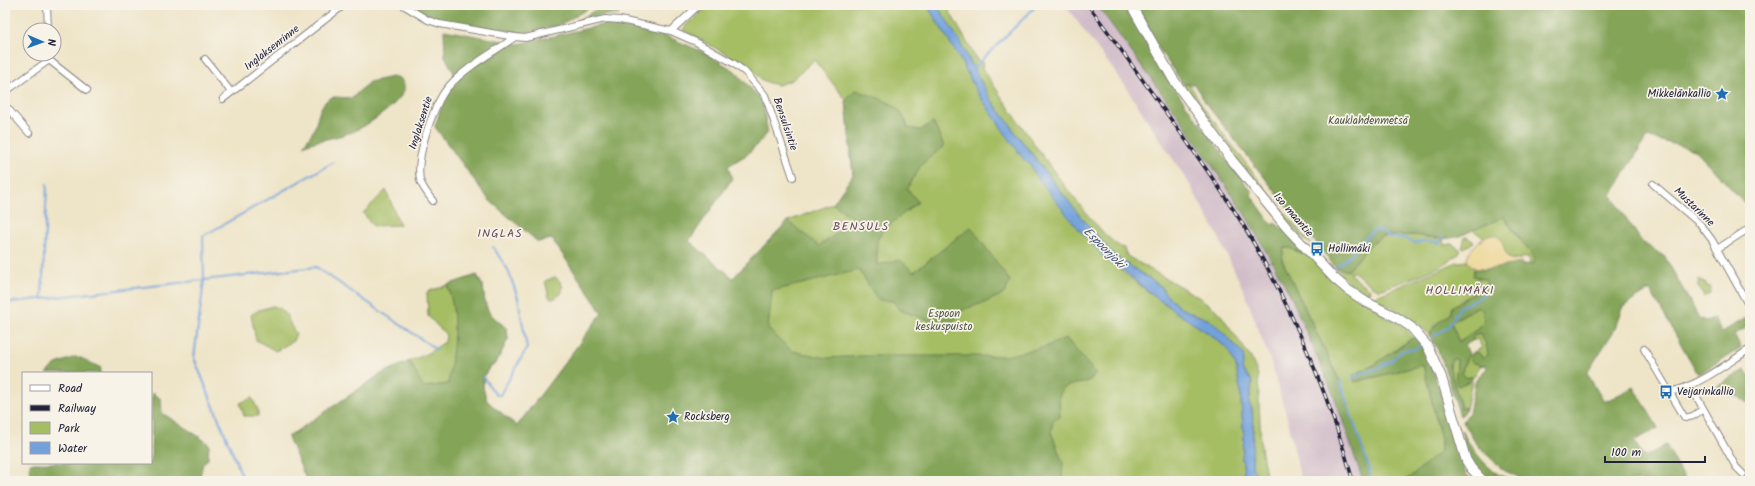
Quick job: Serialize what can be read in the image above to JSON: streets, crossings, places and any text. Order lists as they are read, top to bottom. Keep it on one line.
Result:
{"streets":{"main road":["Iso maantie"],"street":["Inglaksenrinne","Inglaksentie","Bensulsintie","Mustarinne"]},"crossings":[["Inglaksentie","Bensulsintie"]],"districts":["BENSULS","INGLAS","HOLLIMÄKI"],"water":["Espoonjoki"],"parks":["Kauklahdenmetsä","Espoon keskuspuisto"],"places":{"place":["Mikkelänkallio","Rocksberg"],"bus stop":["Hollimäki","Veijarinkallio"]},"legend":["Road","Railway","Park","Water"],"scale_bar":"100 m","north":"right"}
